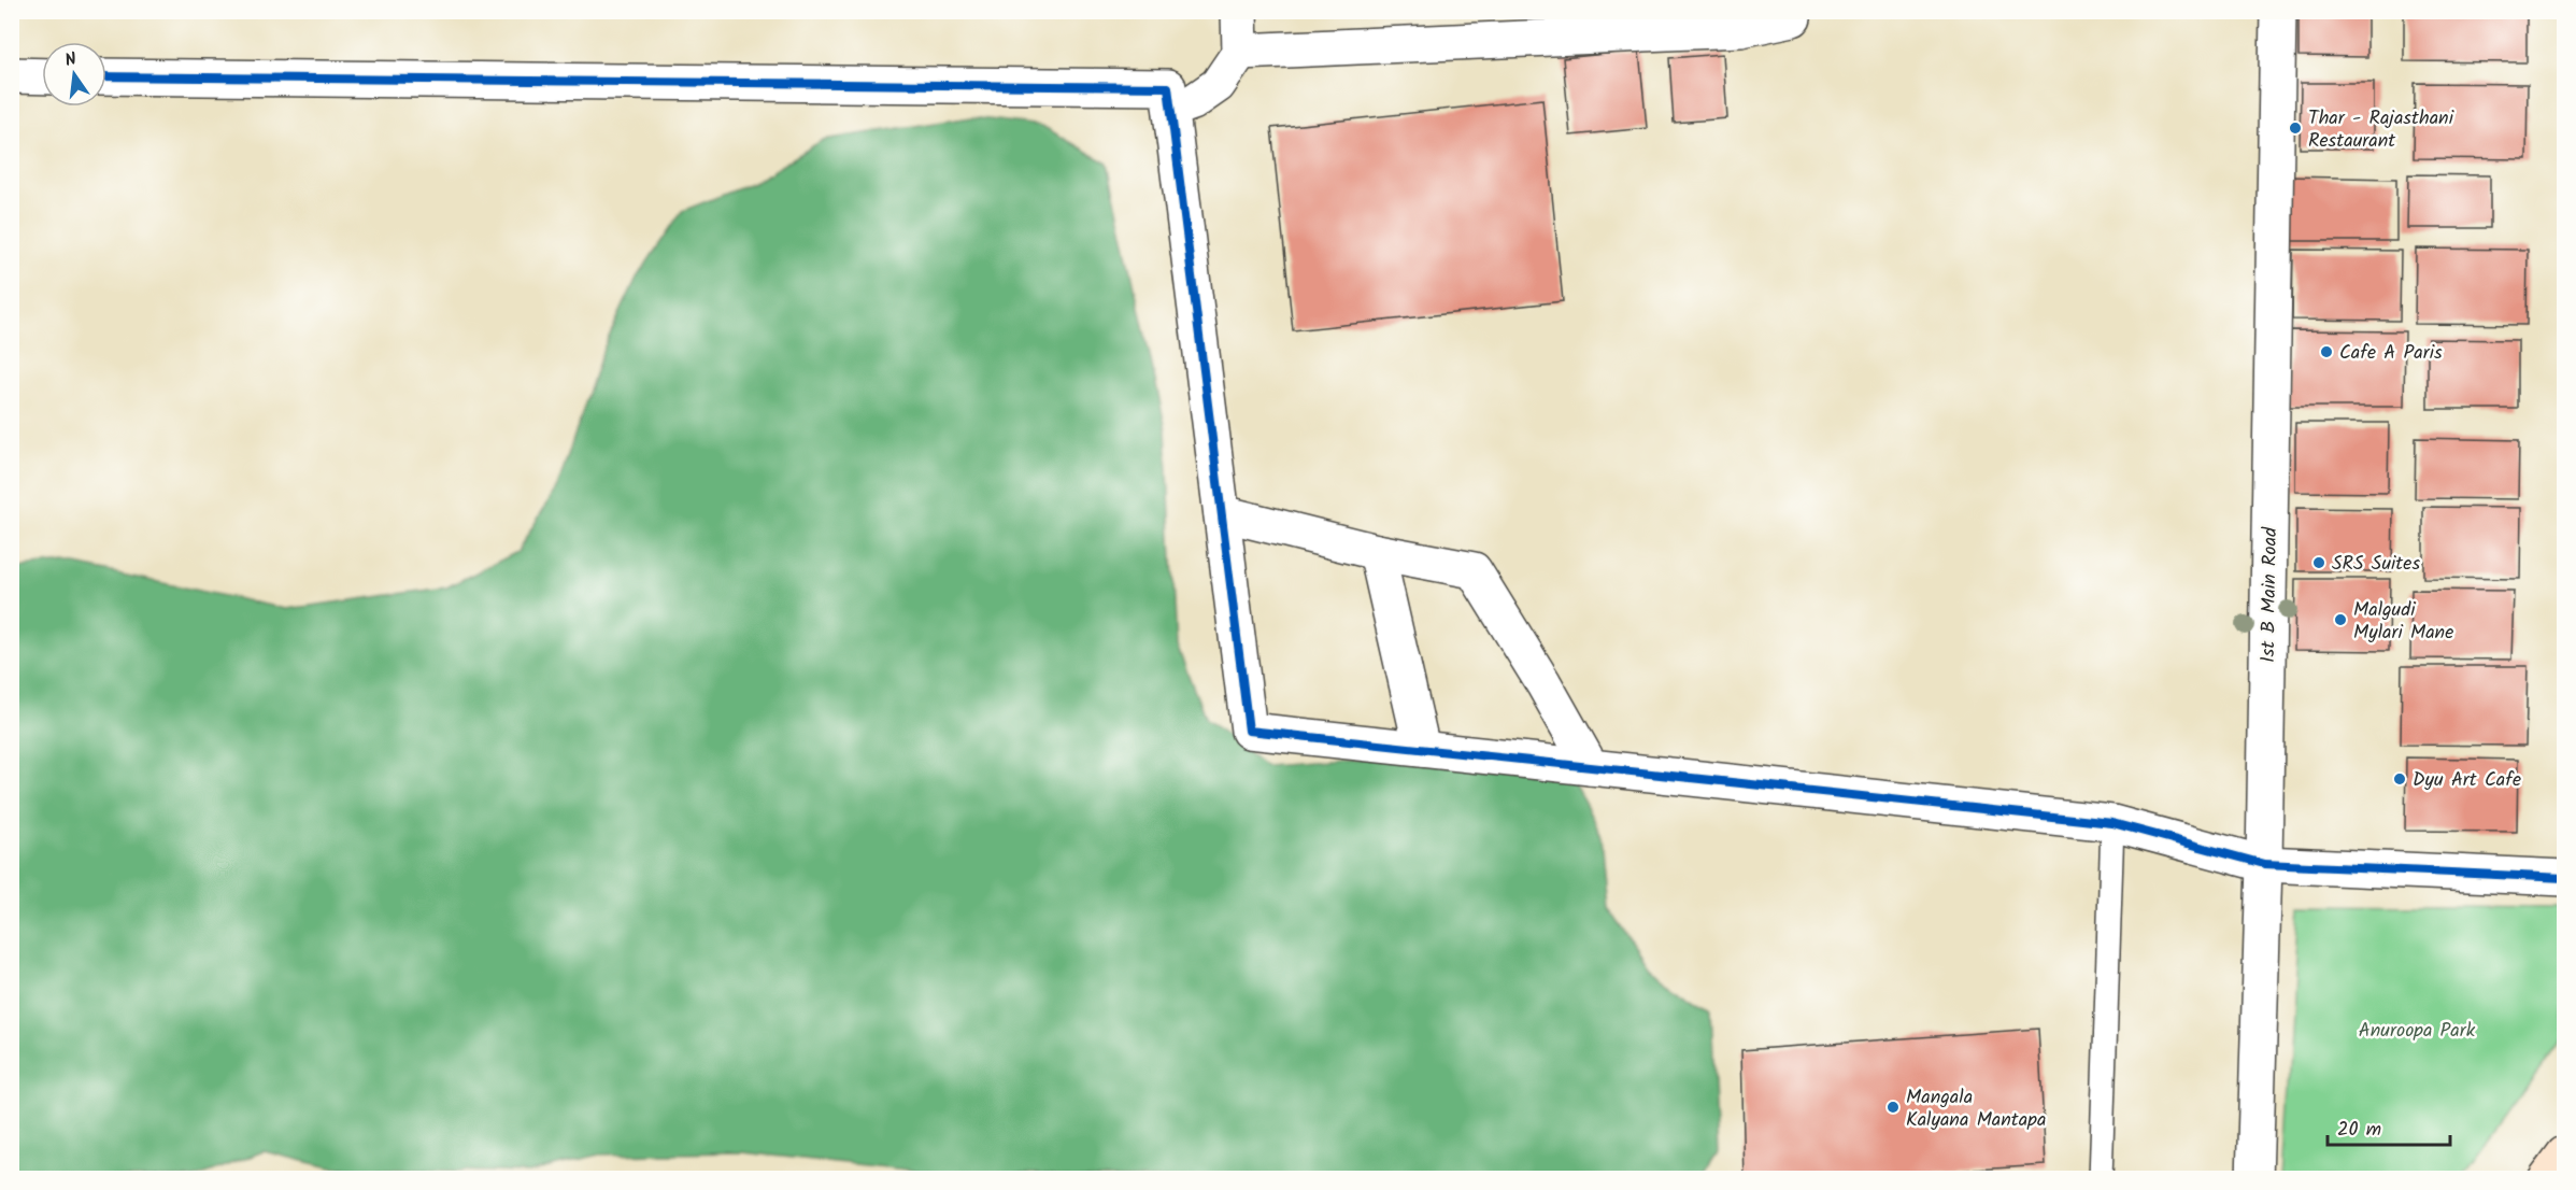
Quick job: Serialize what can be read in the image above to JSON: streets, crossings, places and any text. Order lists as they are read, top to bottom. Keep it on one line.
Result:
{"streets":{"street":["1st B Main Road"]},"parks":["Anuroopa Park"],"places":["Thar - Rajasthani Restaurant","Cafe A Paris","SRS Suites","Malgudi Mylari Mane","Dyu Art Cafe","Mangala Kalyana Mantapa"],"scale_bar":"20 m","north":"top"}
